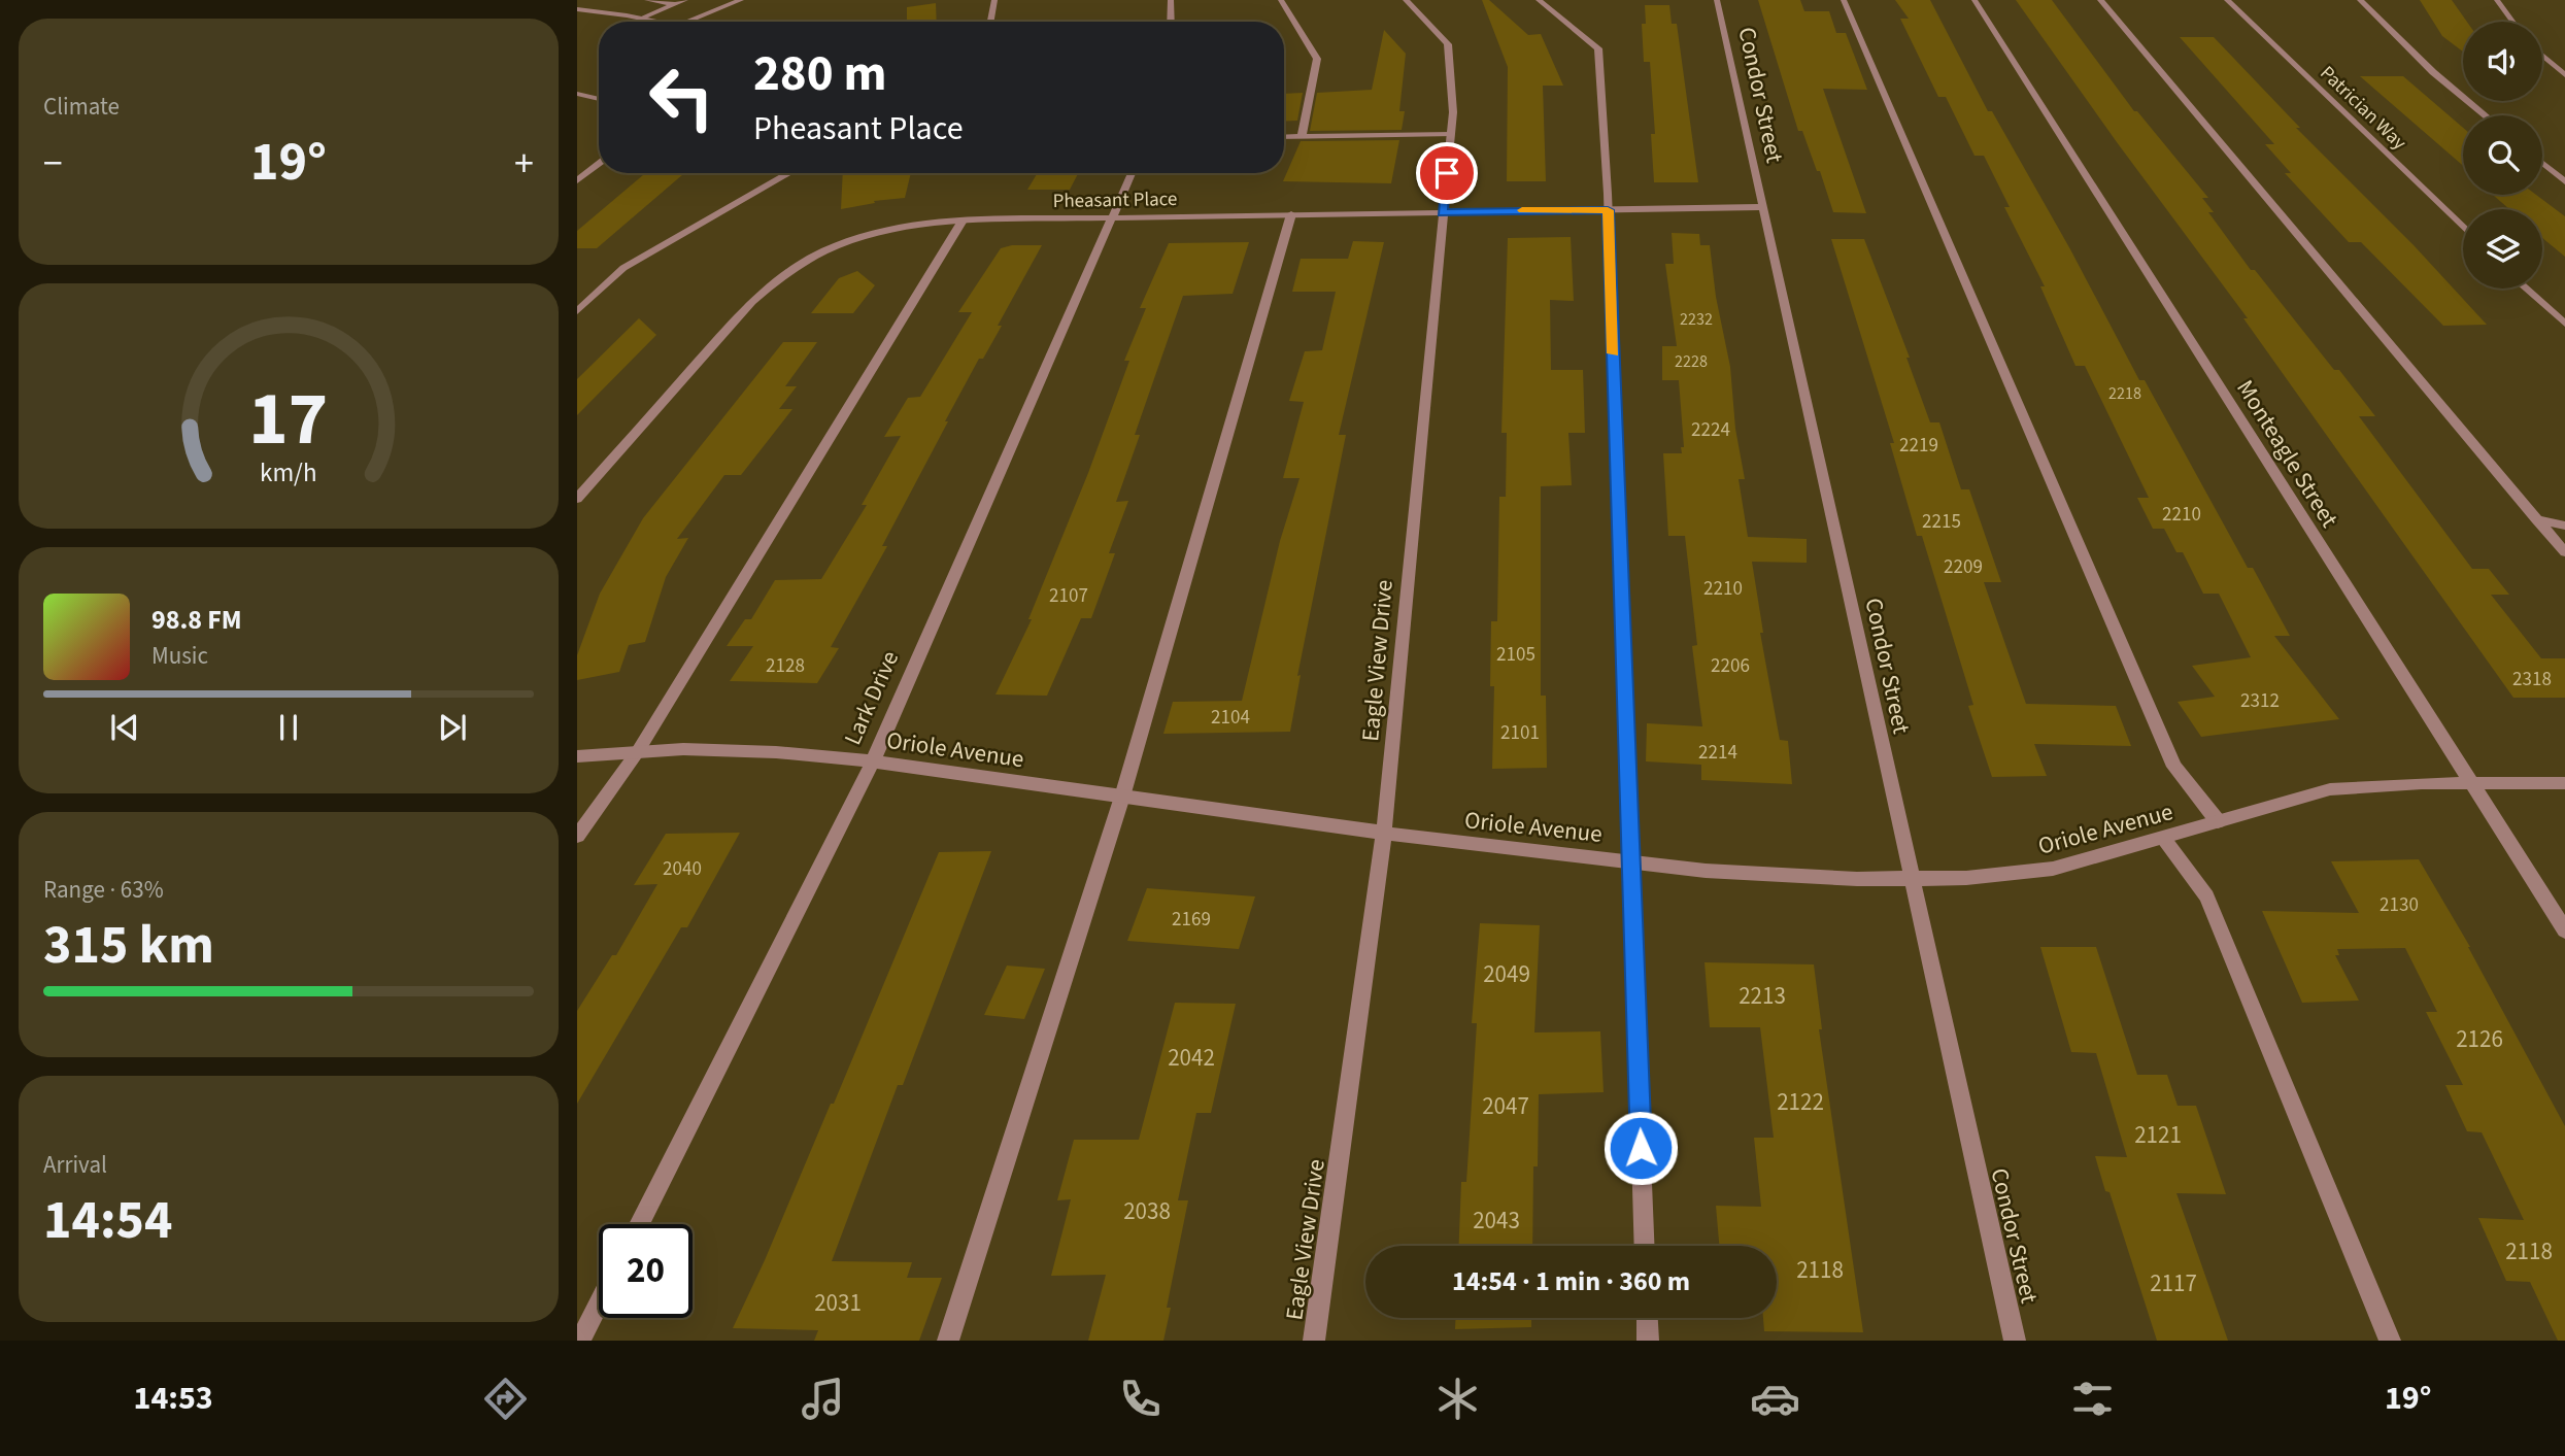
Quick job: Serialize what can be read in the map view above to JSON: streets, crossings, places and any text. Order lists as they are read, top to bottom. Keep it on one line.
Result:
{"streets":{"street":["Condor Street","Patrician Way","Pheasant Place","Monteagle Street","Eagle View Drive","Lark Drive","Oriole Avenue"]},"crossings":[["Condor Street","Pheasant Place"],["Condor Street","Oriole Avenue"],["Pheasant Place","Eagle View Drive"],["Pheasant Place","Lark Drive"],["Monteagle Street","Oriole Avenue"],["Eagle View Drive","Oriole Avenue"],["Lark Drive","Oriole Avenue"]],"house_numbers":["2232","2228","2218","2224","2219","2210","2215","2209","2210","2107","2105","2128","2206","2318","2312","2104","2101","2214","2040","2130","2169","2049","2213","2126","2042","2122","2047","2121","2038","2043","2118","2118","2117","2031"],"page":{"tile":["Climate",["Range · 63%","315 km"],["Arrival","14:54"]],"turn":["280 m","Pheasant Place"],"heat":["−","19°","+"],"song":["98.8 FM","Music"],"limit":"20","trip":"14:54 · 1 min · 360 m","tabs":["14:53","19°"],"gauge":["17","km/h"]}}
